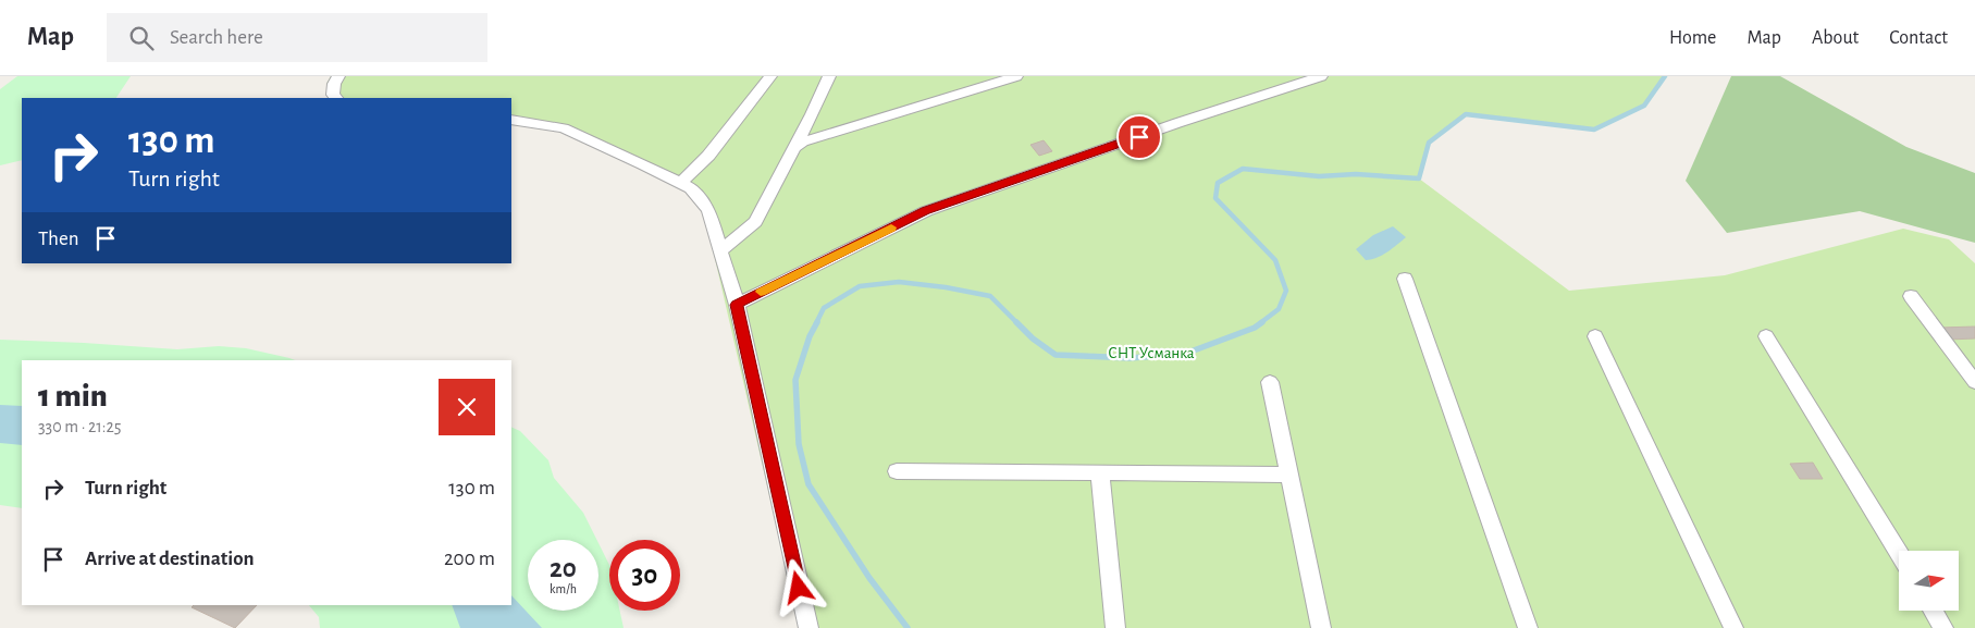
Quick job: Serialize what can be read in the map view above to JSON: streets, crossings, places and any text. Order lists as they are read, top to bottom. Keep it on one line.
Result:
{"parks":["СНТ Усманка"],"north":"right","page":{"header":"Map","search":"Search here","nav":["Home","Map","About","Contact"],"turn":["130 m","Turn right"],"then":"Then","heading":["1 min","330 m · 21:25"],"list":[{"name":"Turn right","value":"130 m"},{"name":"Arrive at destination","value":"200 m"}],"speed":"20 km/h","limit":"30"}}
